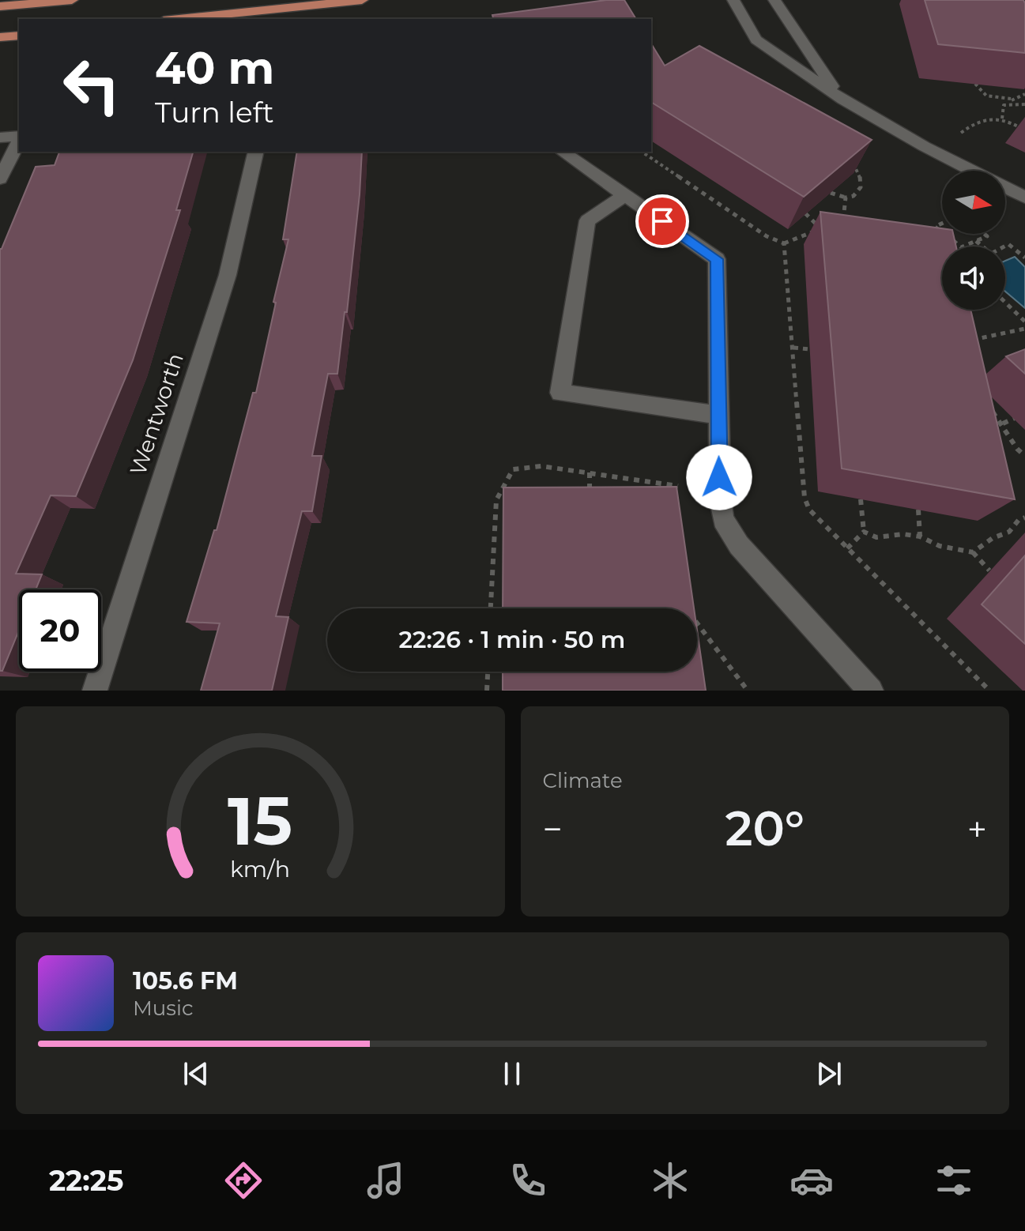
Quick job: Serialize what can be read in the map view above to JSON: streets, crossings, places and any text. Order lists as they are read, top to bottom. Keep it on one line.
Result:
{"streets":{"street":["Wentworth"]},"north":"right","page":{"turn":["40 m","Turn left"],"limit":"20","trip":"22:26 · 1 min · 50 m","tile":"Climate","heat":["−","20°","+"],"song":["105.6 FM","Music"],"tabs":"22:25","gauge":["15","km/h"]}}
